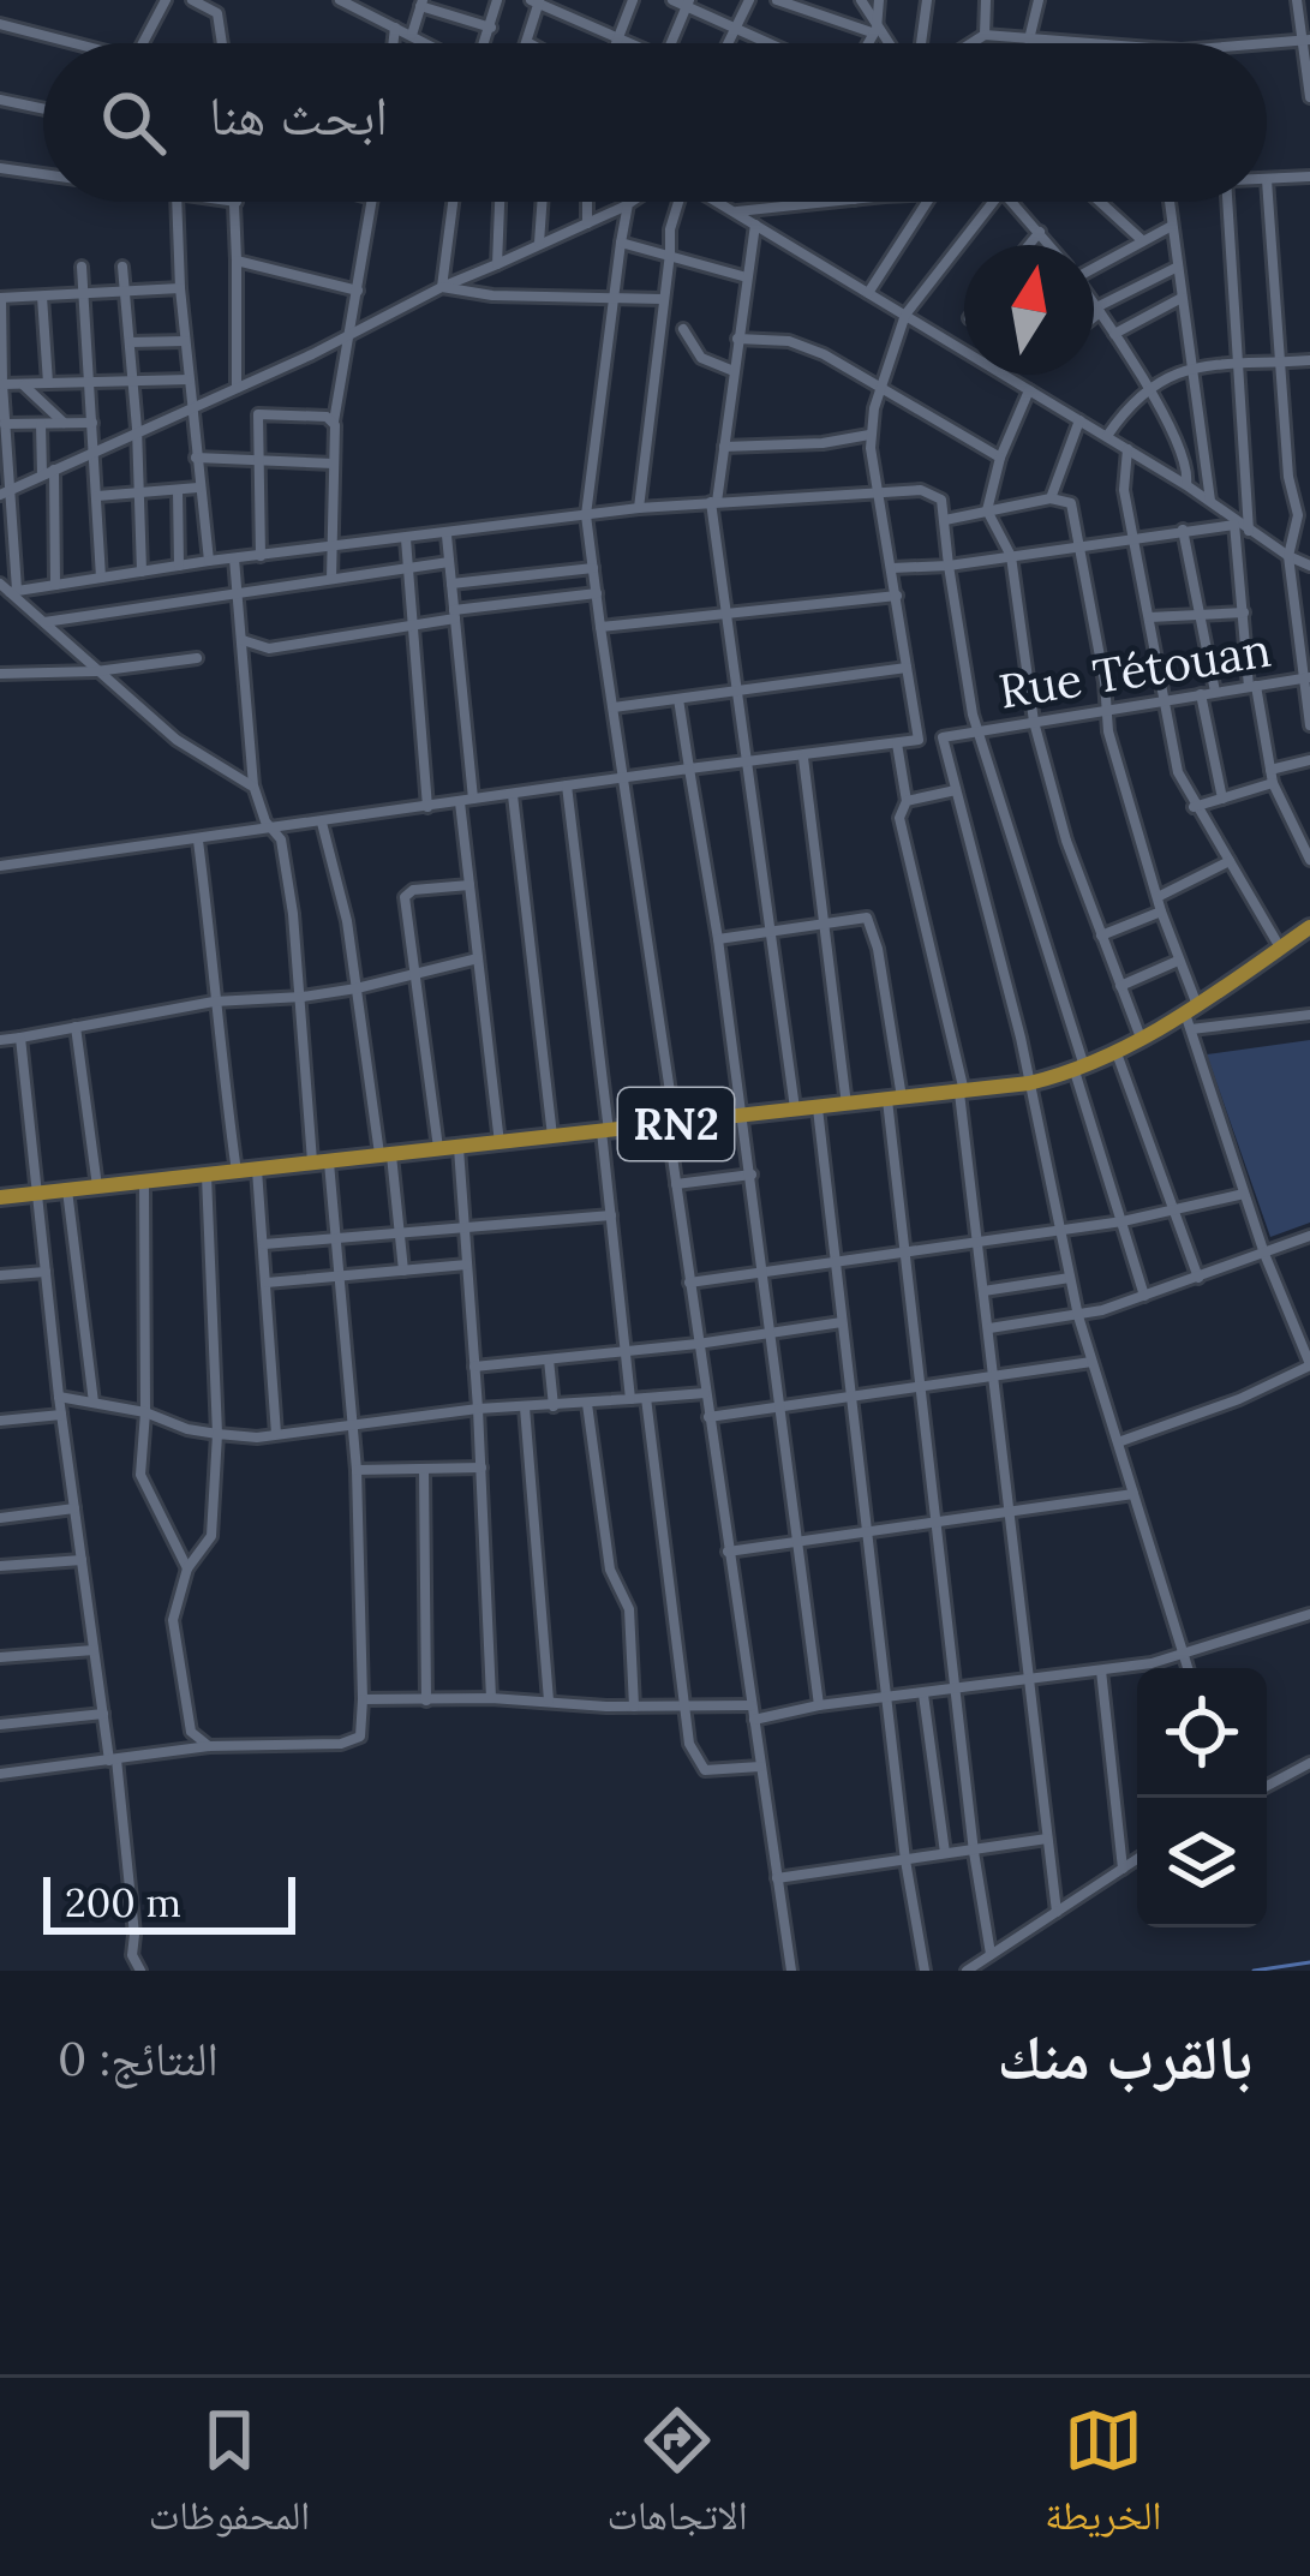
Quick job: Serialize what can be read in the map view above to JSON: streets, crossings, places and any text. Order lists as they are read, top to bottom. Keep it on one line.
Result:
{"streets":{"main road":["RN2"],"street":["Rue Tétouan"]},"scale_bar":"200 m","north":"top","page":{"search":"ابحث هنا","scale":"200 m","heading":["بالقرب منك","النتائج: 0"],"nav":["الخريطة","الاتجاهات","المحفوظات"]}}
